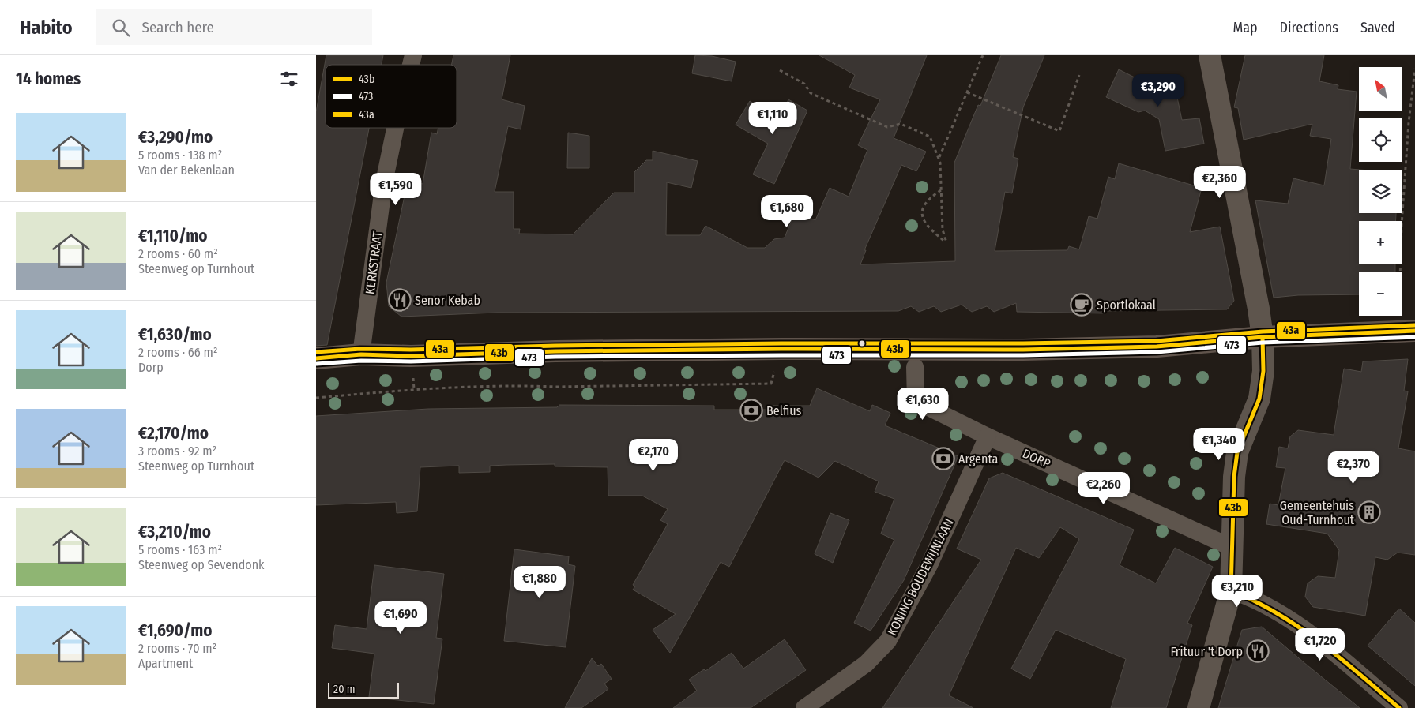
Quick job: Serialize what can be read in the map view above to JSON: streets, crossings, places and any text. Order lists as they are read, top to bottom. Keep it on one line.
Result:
{"streets":{"street":["KERKSTRAAT","DORP","KONING BOUDEWIJNLAAN"]},"crossings":[["DORP","KONING BOUDEWIJNLAAN"]],"places":{"restaurant":["Senor Kebab","Frituur 't Dorp"],"cafe":["Sportlokaal"],"bank":["Belfius","Argenta"],"building":["Gemeentehuis Oud-Turnhout"]},"lines":["transit line 43a","transit line 43b","transit line 473"],"legend":["43b","473","43a"],"scale_bar":"20 m","north":"top left","page":{"header":"Habito","search":"Search here","nav":["Map","Directions","Saved"],"heading":"14 homes","map_buttons":["+","−"],"price":["€3,290","€1,110","€2,360","€1,590","€1,680","€1,630","€1,340","€2,170","€2,370","€2,260","€1,880","€3,210","€1,690","€1,720"],"list":[{"name":"€3,290/mo","note":"5 rooms · 138 m² · Van der Bekenlaan"},{"name":"€1,110/mo","note":"2 rooms · 60 m² · Steenweg op Turnhout"},{"name":"€1,630/mo","note":"2 rooms · 66 m² · Dorp"},{"name":"€2,170/mo","note":"3 rooms · 92 m² · Steenweg op Turnhout"},{"name":"€3,210/mo","note":"5 rooms · 163 m² · Steenweg op Sevendonk"},{"name":"€1,690/mo","note":"2 rooms · 70 m² · Apartment"}],"scale":"20 m"}}
